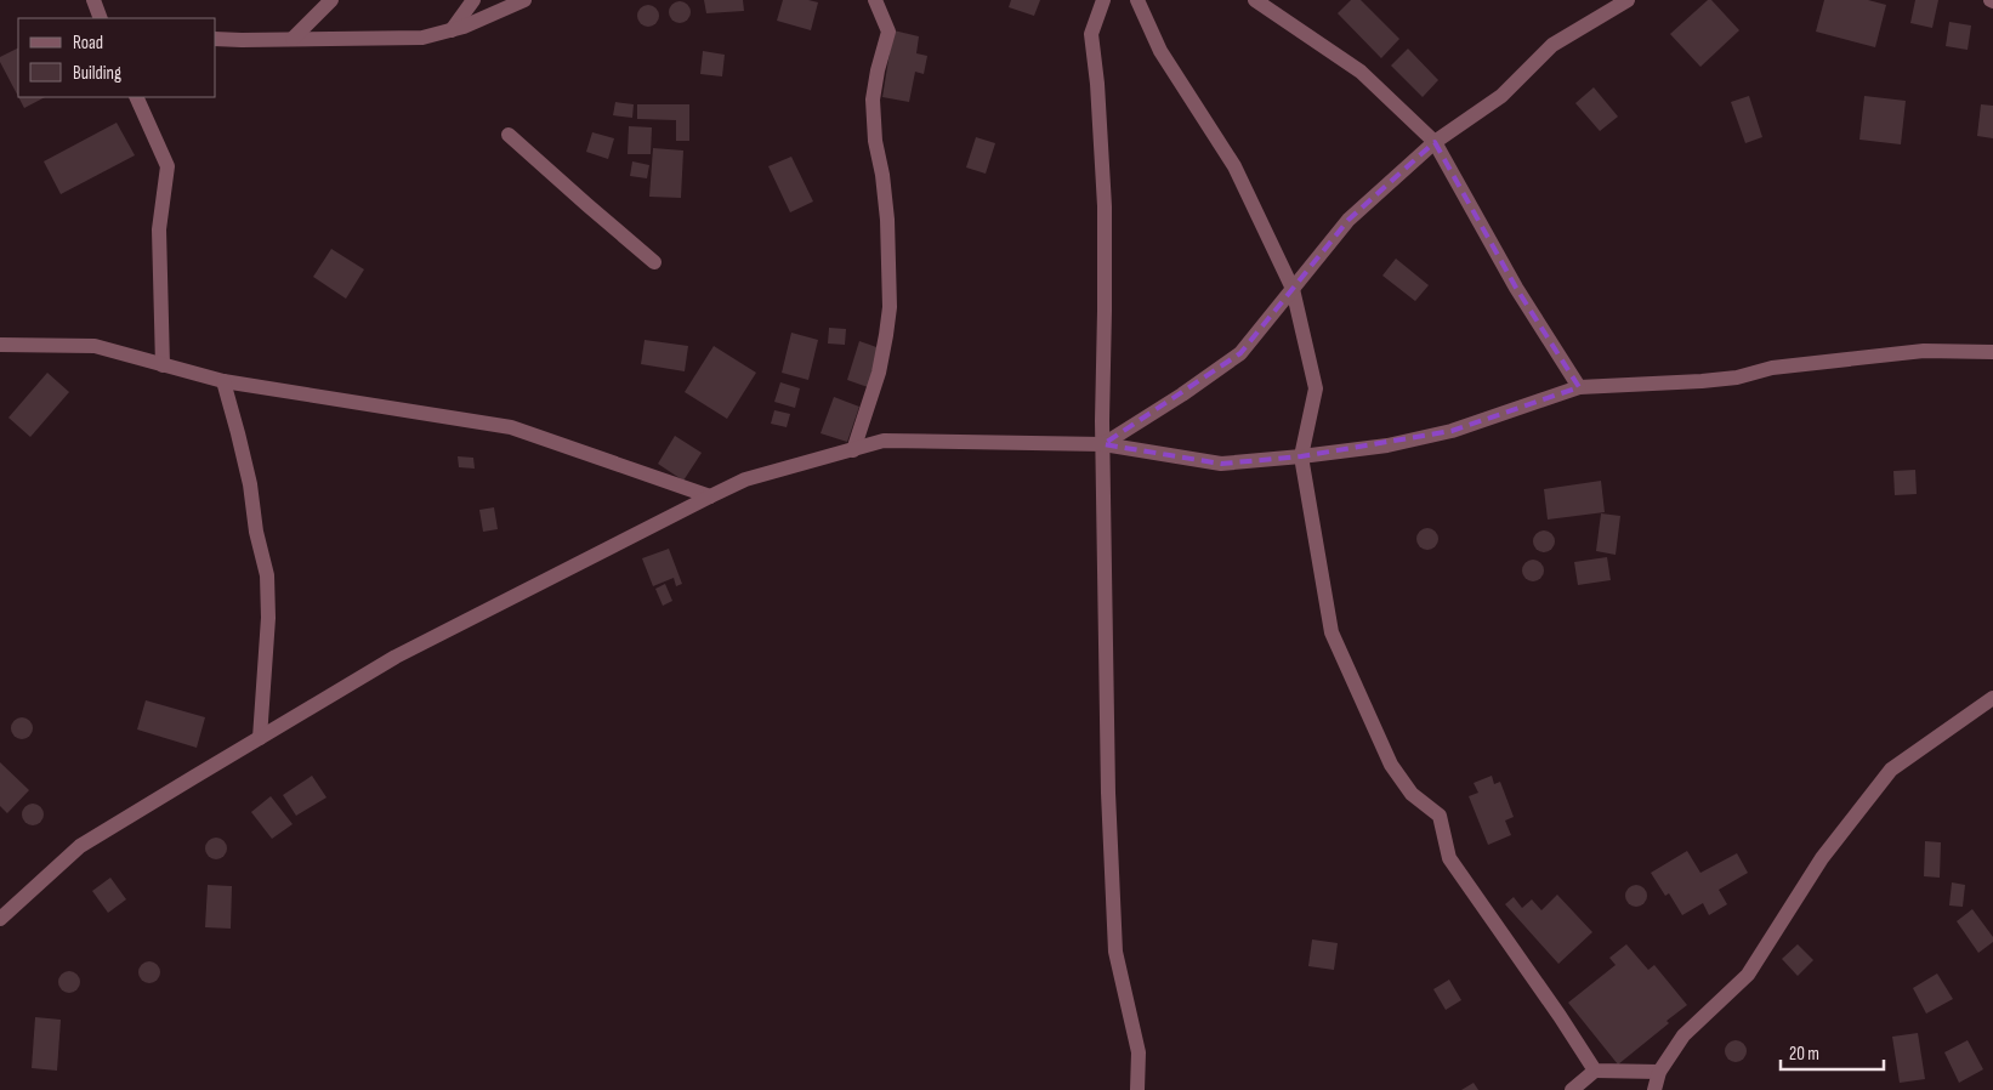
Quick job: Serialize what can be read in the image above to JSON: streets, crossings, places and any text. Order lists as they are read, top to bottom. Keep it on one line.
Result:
{"legend":["Road","Building"],"scale_bar":"20 m"}
